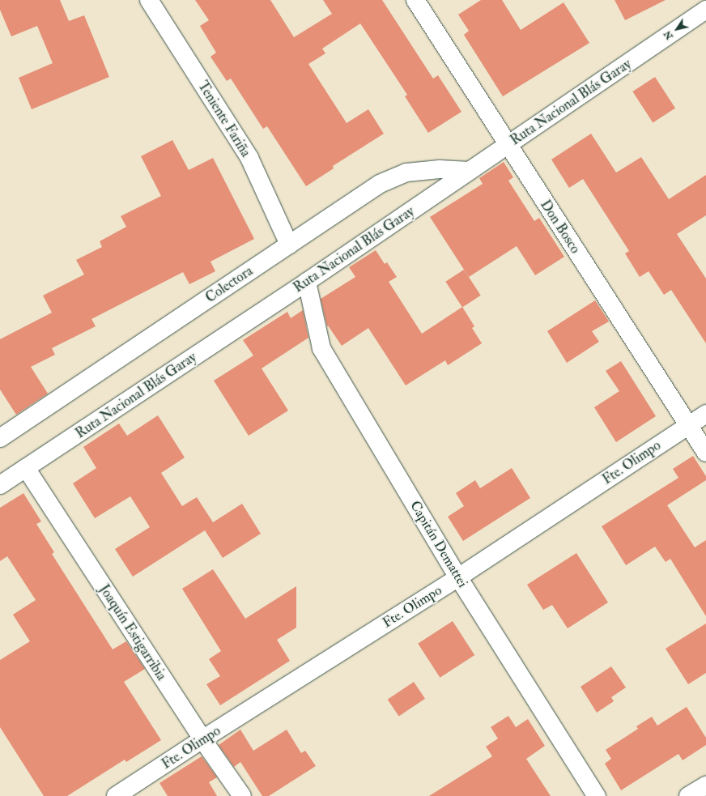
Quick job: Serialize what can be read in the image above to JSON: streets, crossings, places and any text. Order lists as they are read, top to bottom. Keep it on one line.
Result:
{"streets":{"main road":["Ruta Nacional Blás Garay","Teniente Fariña","Don Bosco","Colectora","Fte. Olimpo","Capitán Demattei","Joaquín Estigarribia"]},"crossings":[["Ruta Nacional Blás Garay","Don Bosco"],["Ruta Nacional Blás Garay","Colectora"],["Ruta Nacional Blás Garay","Capitán Demattei"],["Ruta Nacional Blás Garay","Joaquín Estigarribia"],["Teniente Fariña","Colectora"],["Don Bosco","Fte. Olimpo"],["Fte. Olimpo","Capitán Demattei"],["Fte. Olimpo","Joaquín Estigarribia"]],"north":"bottom left"}
